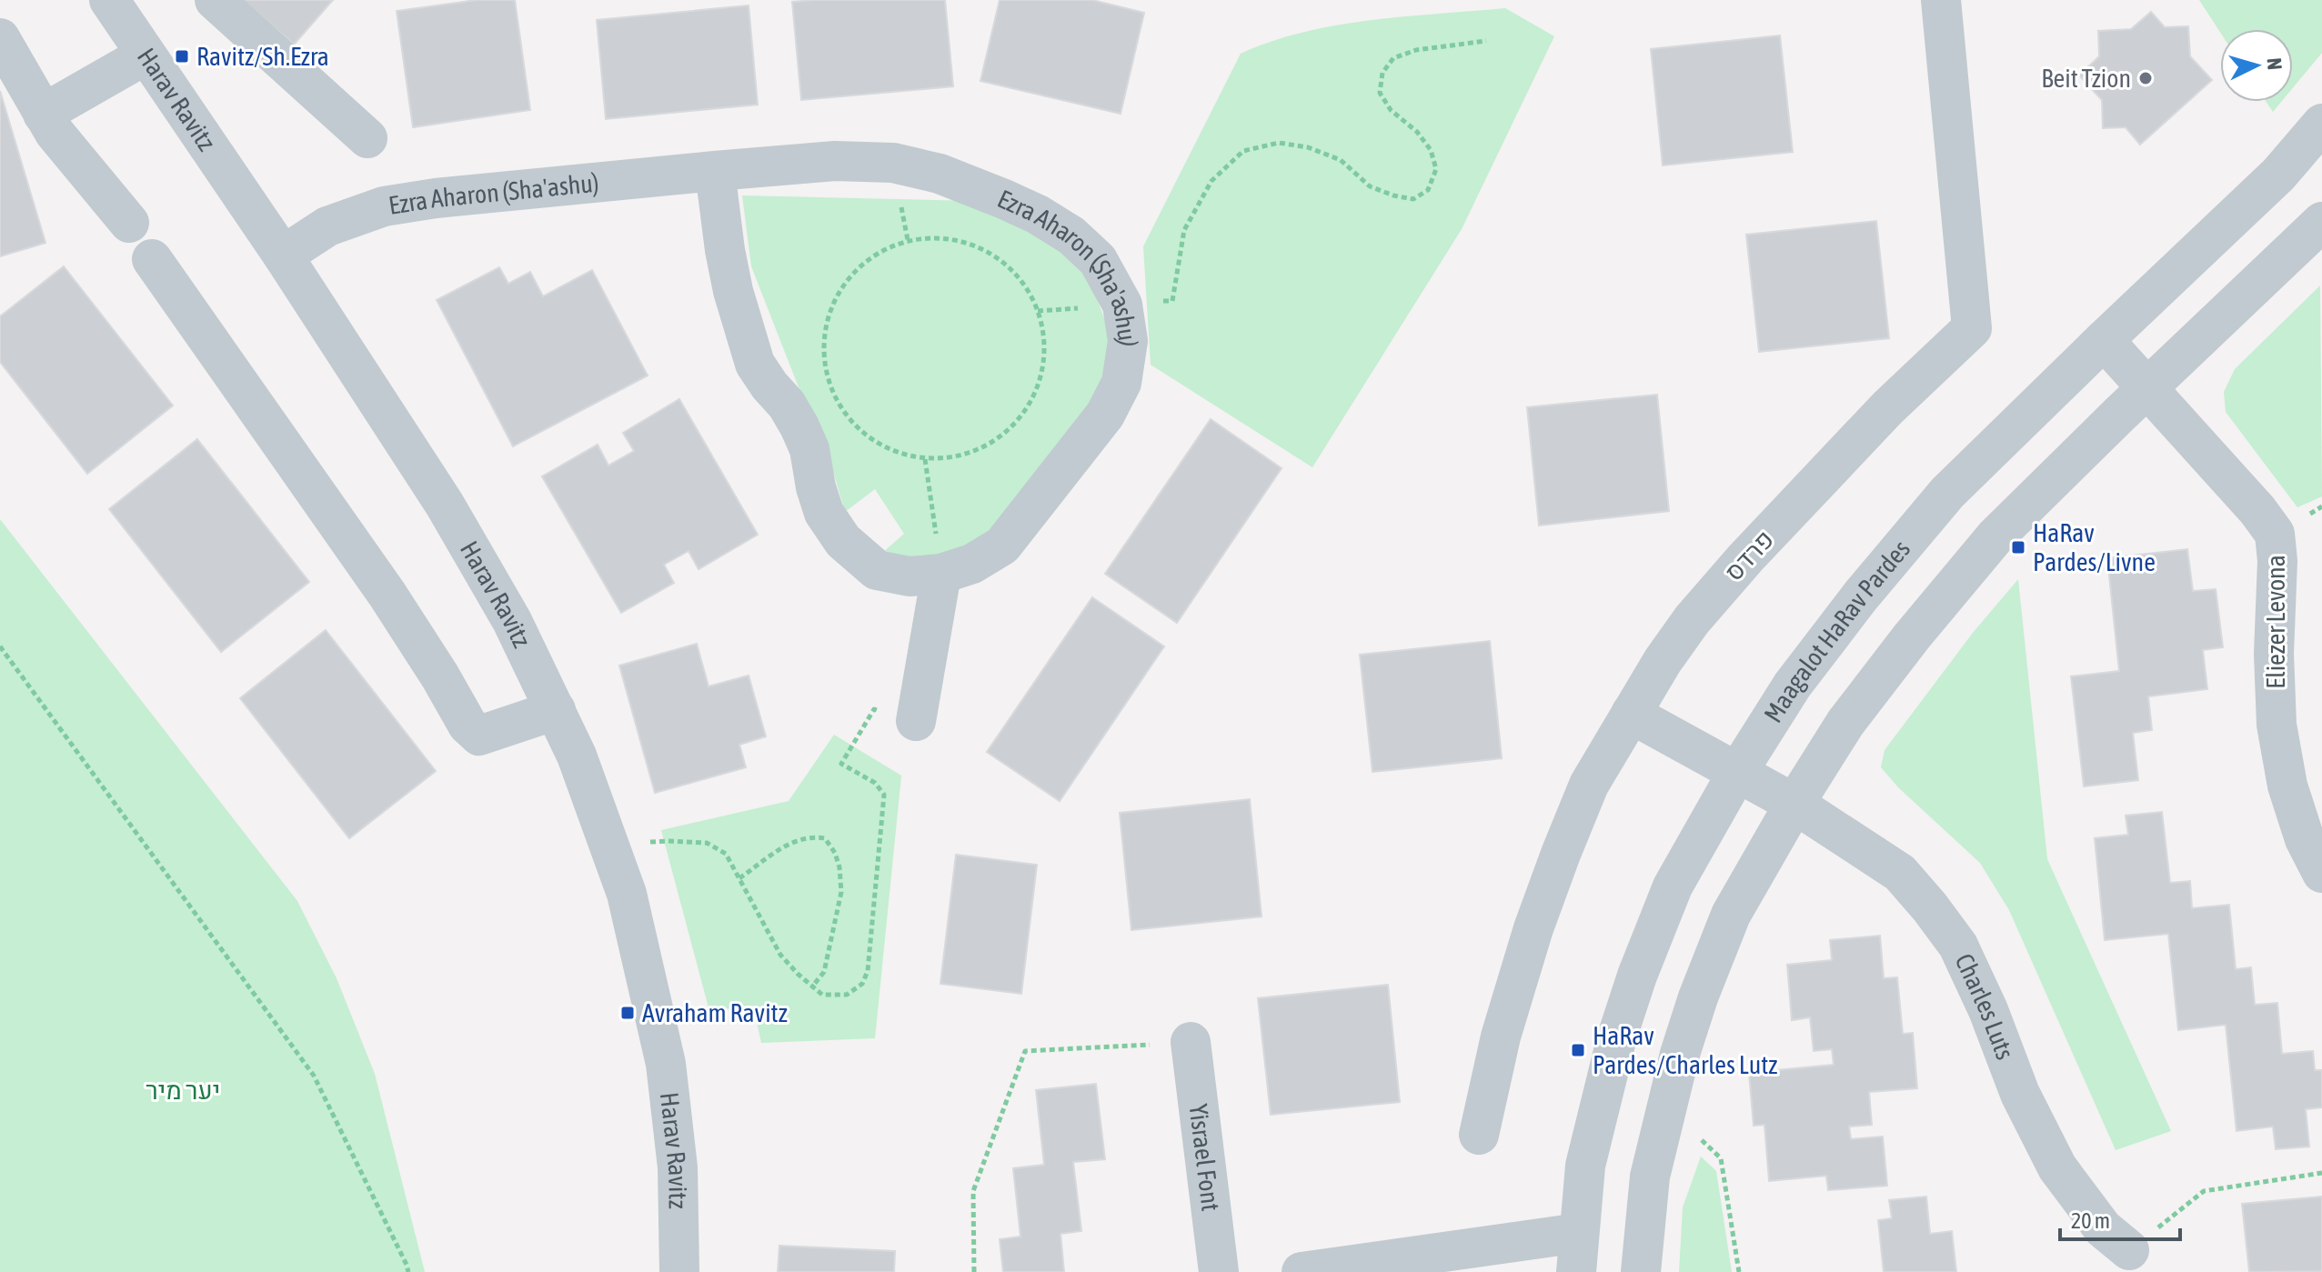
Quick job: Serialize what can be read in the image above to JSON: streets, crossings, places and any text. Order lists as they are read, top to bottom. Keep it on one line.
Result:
{"streets":{"street":["Harav Ravitz","Ezra Aharon (Sha'ashu)","פרדס","Eliezer Levona","Maagalot HaRav Pardes","Charles Luts","Yisrael Font"]},"crossings":[["Harav Ravitz","Ezra Aharon (Sha'ashu)"],["פרדס","Charles Luts"],["Eliezer Levona","Maagalot HaRav Pardes"],["Maagalot HaRav Pardes","Charles Luts"]],"parks":["יער מיר"],"places":{"transit":["Ravitz/Sh.Ezra","HaRav Pardes/Livne","Avraham Ravitz","HaRav Pardes/Charles Lutz"],"other":["Beit Tzion"]},"scale_bar":"20 m","north":"right"}
